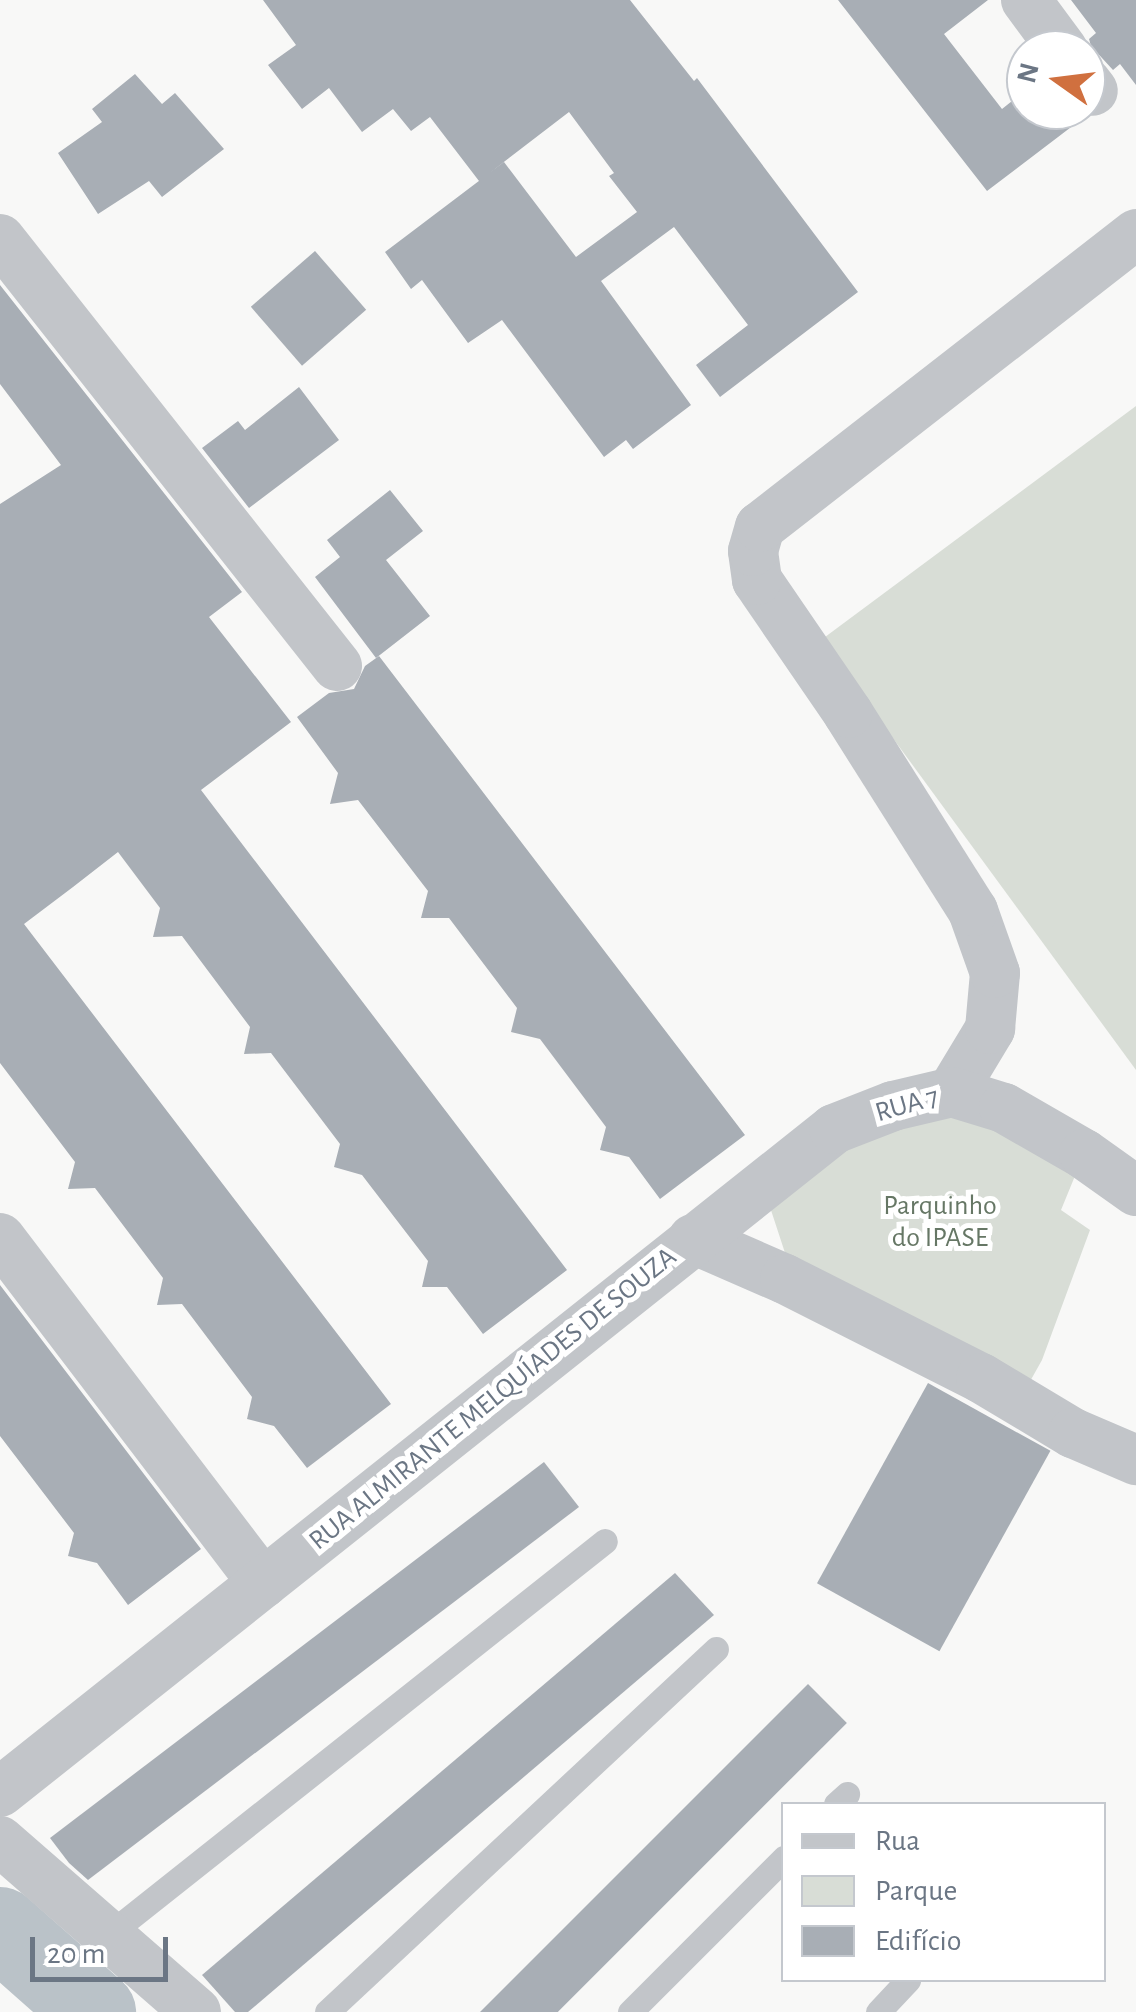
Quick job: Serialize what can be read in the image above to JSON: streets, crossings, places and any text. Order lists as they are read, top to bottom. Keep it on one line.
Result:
{"streets":{"street":["RUA 7","RUA ALMIRANTE MELQUÍADES DE SOUZA"]},"crossings":[["RUA 7","RUA ALMIRANTE MELQUÍADES DE SOUZA"]],"parks":["Parquinho do IPASE"],"legend":["Rua","Parque","Edifício"],"scale_bar":"20 m","north":"left"}
